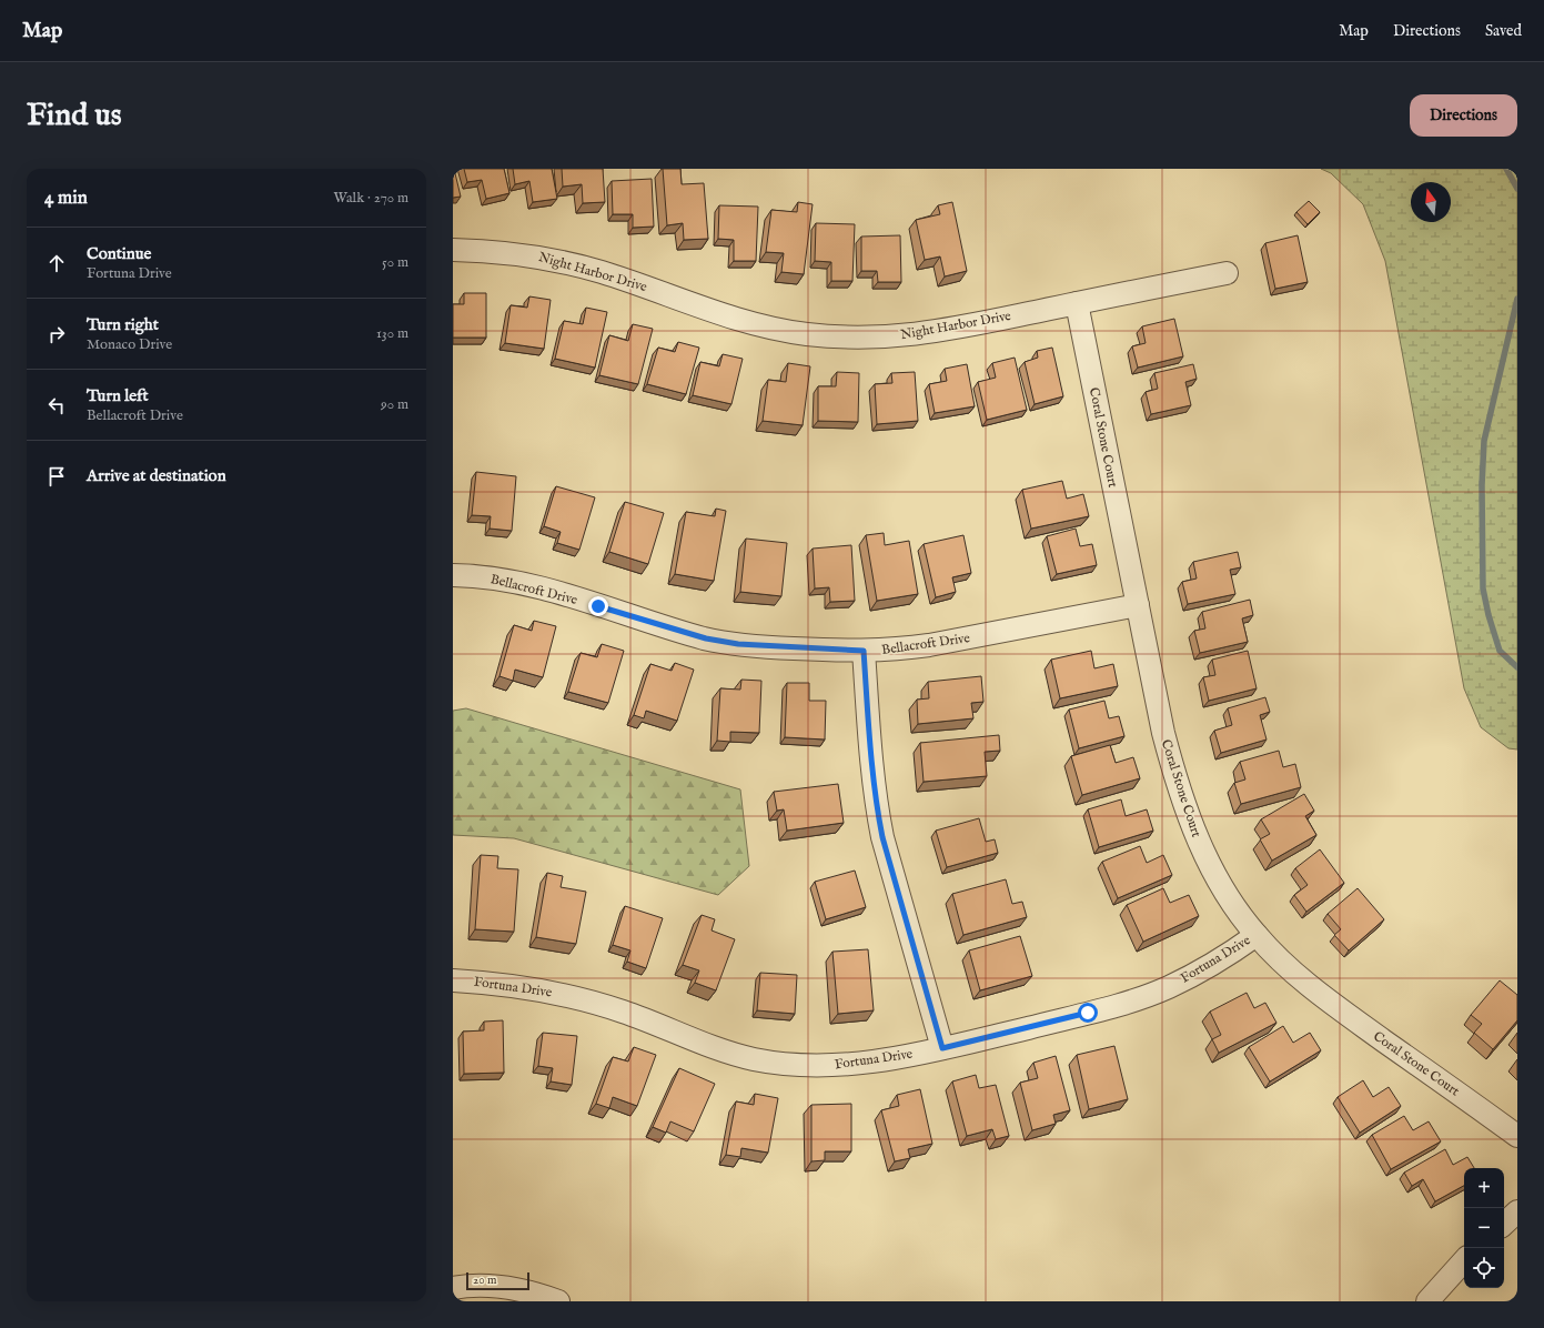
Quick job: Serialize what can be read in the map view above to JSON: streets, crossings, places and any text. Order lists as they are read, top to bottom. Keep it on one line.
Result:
{"streets":{"street":["Night Harbor Drive","Coral Stone Court","Bellacroft Drive","Fortuna Drive"]},"crossings":[["Night Harbor Drive","Coral Stone Court"],["Coral Stone Court","Bellacroft Drive"],["Coral Stone Court","Fortuna Drive"]],"scale_bar":"20 m","north":"top","page":{"header":"Map","nav":["Map","Directions","Saved"],"buttons":"Directions","title":"Find us","heading":["4 min","Walk · 270 m"],"list":[["Continue","Fortuna Drive","50 m"],["Turn right","Monaco Drive","130 m"],["Turn left","Bellacroft Drive","90 m"],"Arrive at destination"],"map_buttons":["+","−"],"scale":"20 m"}}
